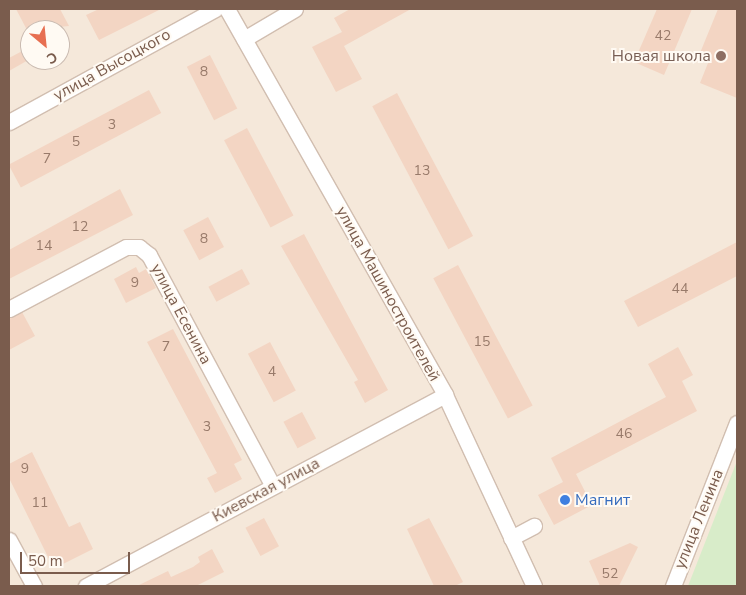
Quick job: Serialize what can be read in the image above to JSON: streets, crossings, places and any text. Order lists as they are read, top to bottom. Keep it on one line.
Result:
{"streets":{"street":["улица Высоцкого","улица Машиностроителей","улица Есенина","Киевская улица","улица Ленина"]},"crossings":[["улица Машиностроителей","Киевская улица"],["улица Есенина","Киевская улица"]],"places":["Новая школа","Магнит"],"house_numbers":["42","8","3","5","7","13","12","8","14","9","44","15","7","4","3","46","9","11","52"],"scale_bar":"50 m","north":"bottom right"}
